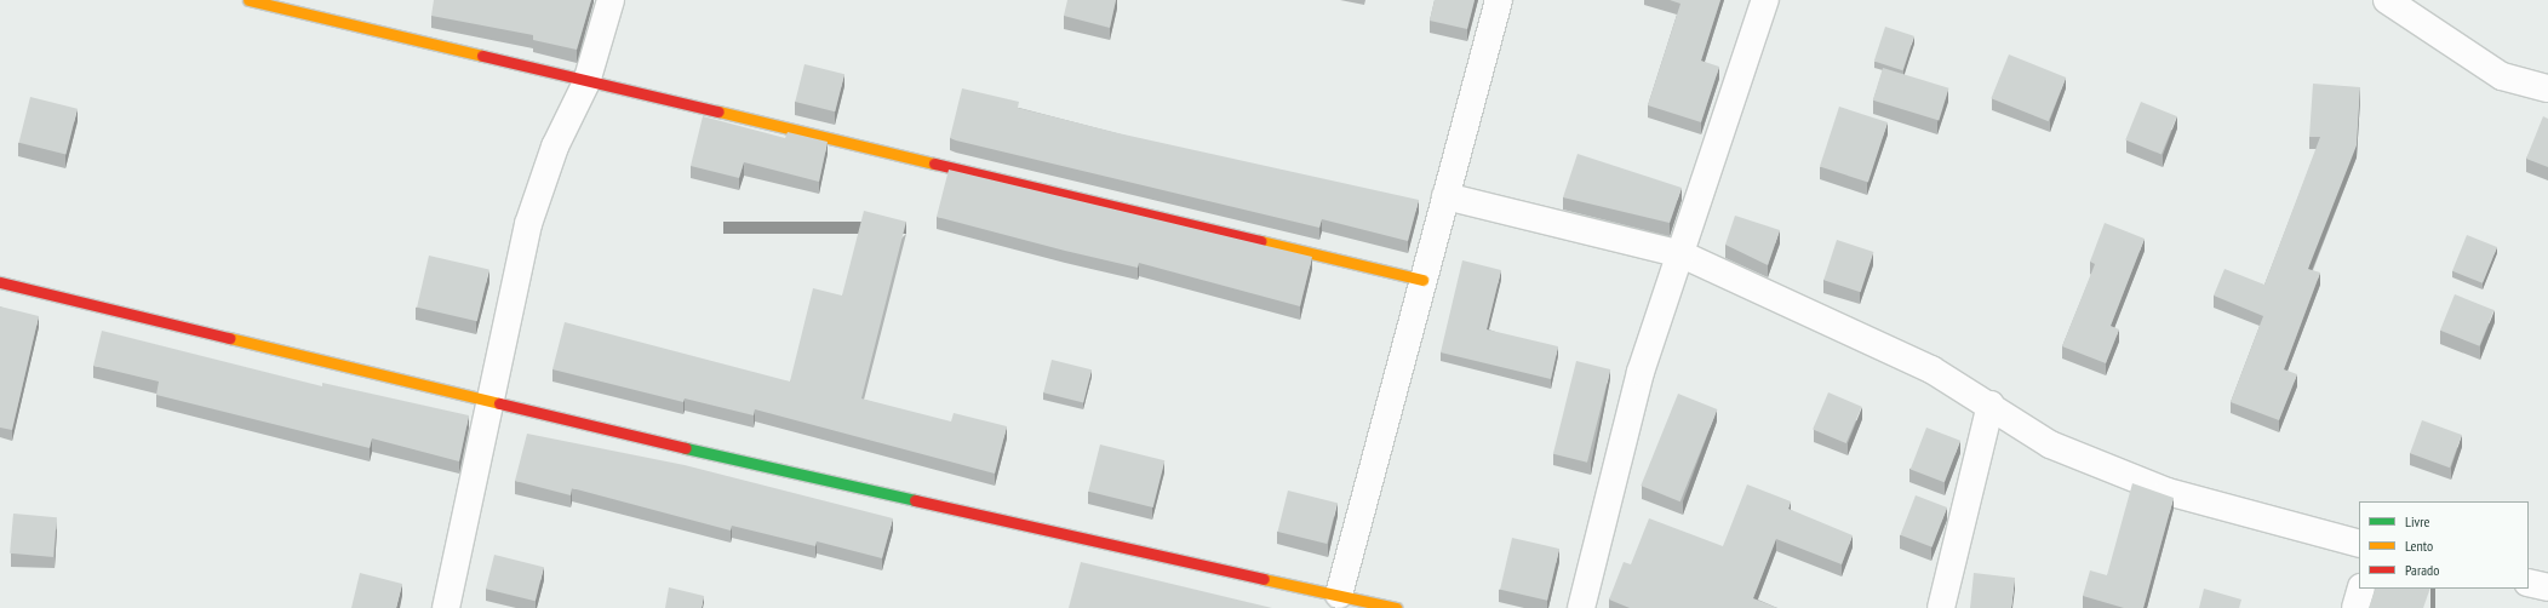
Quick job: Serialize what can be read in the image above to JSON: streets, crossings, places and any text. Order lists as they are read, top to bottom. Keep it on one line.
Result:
{"legend":["Livre","Lento","Parado"]}
